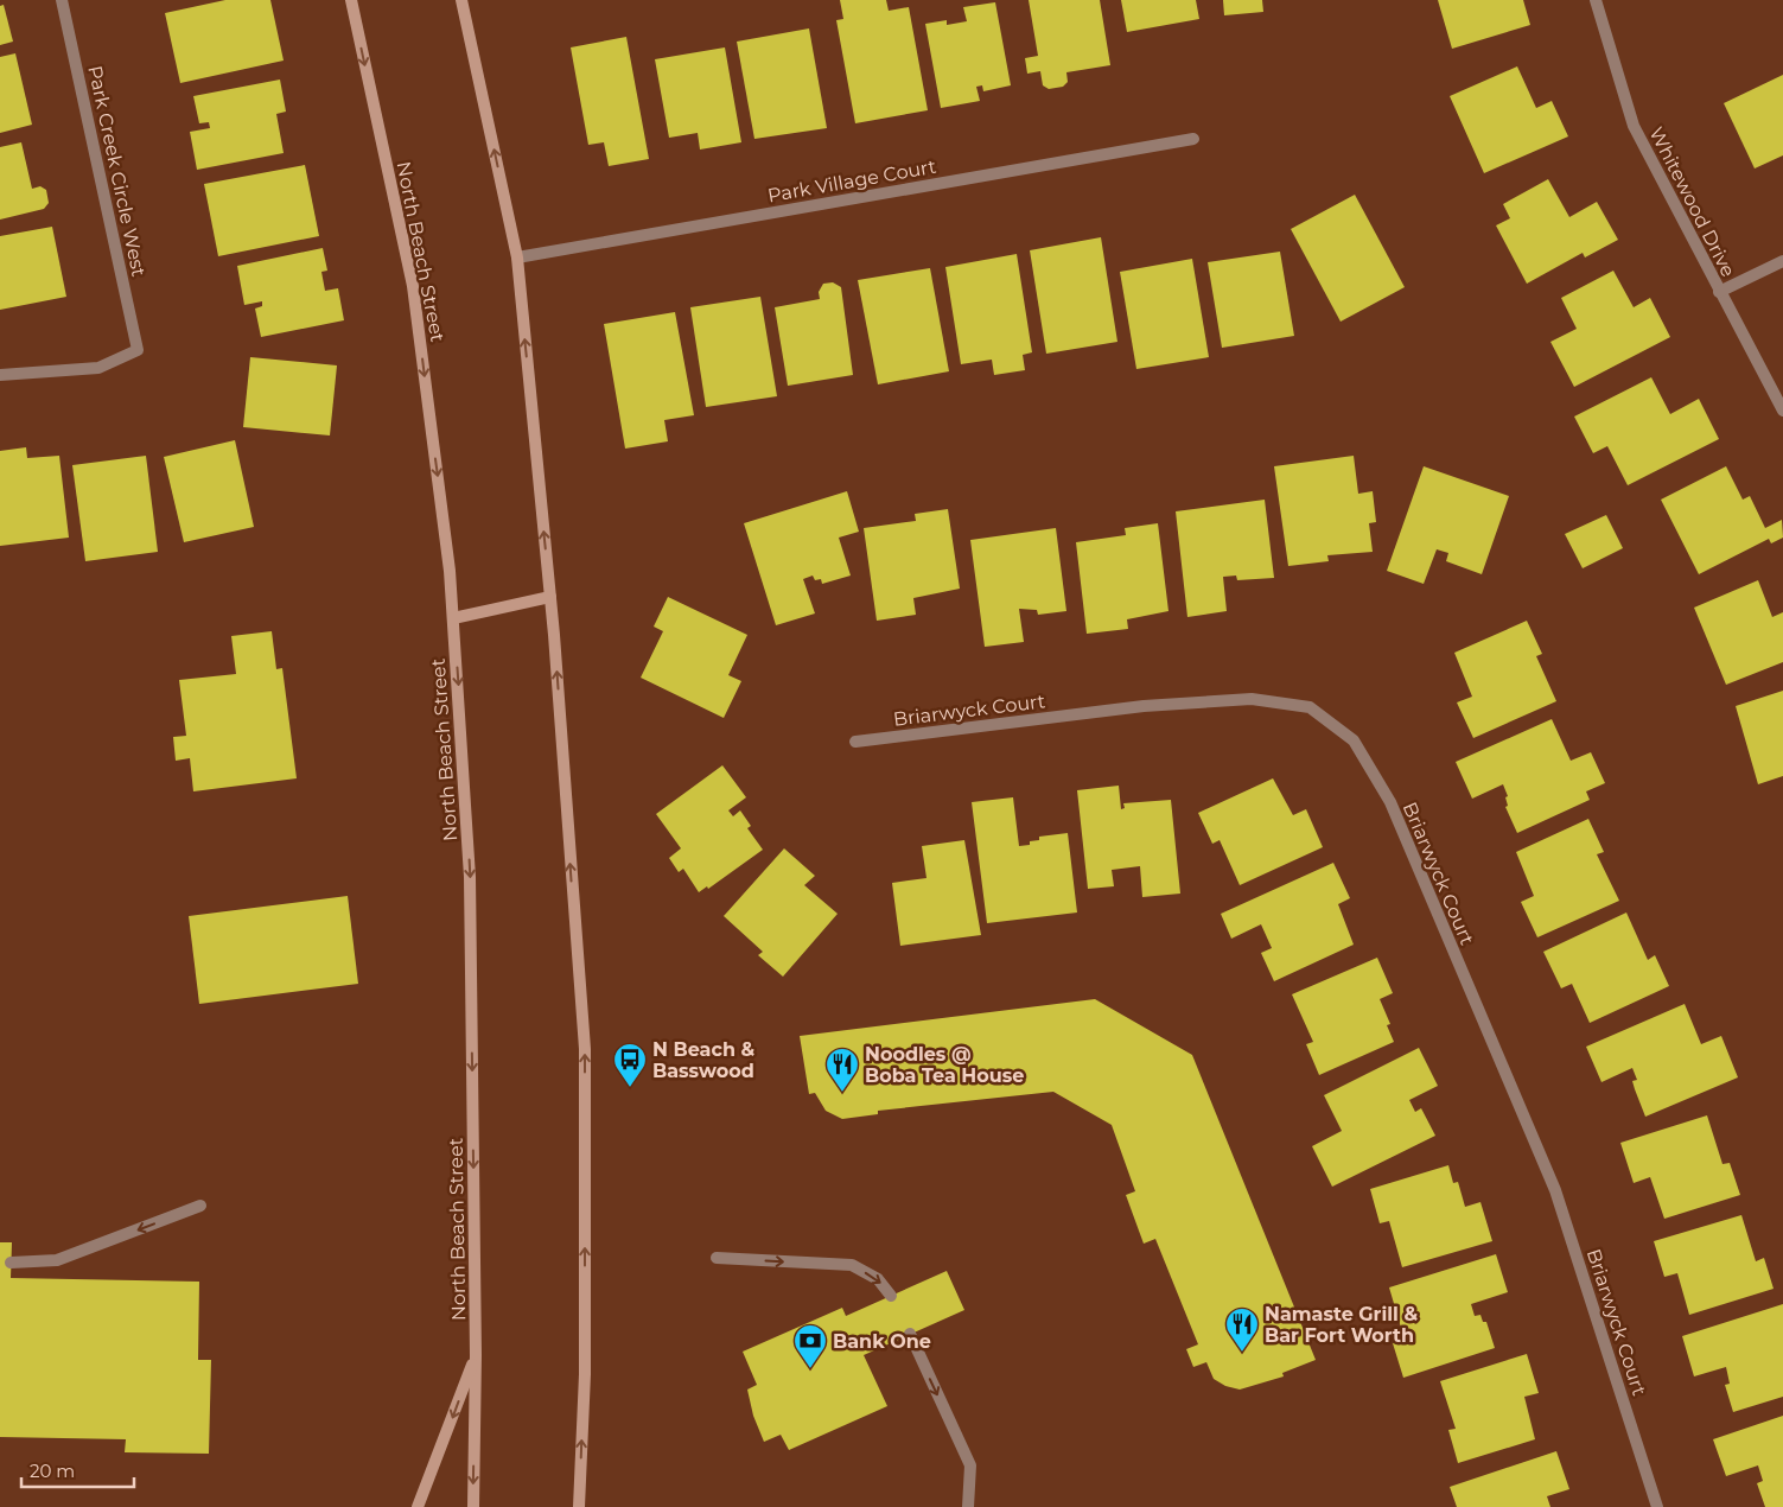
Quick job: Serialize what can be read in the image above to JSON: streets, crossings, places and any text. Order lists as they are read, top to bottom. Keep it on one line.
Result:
{"streets":{"main road":["North Beach Street"],"street":["Park Creek Circle West","Park Village Court","Whitewood Drive","Briarwyck Court"]},"places":{"bus stop":["N Beach & Basswood"],"restaurant":["Noodles @ Boba Tea House","Namaste Grill & Bar Fort Worth"],"bank":["Bank One"]},"scale_bar":"20 m"}
